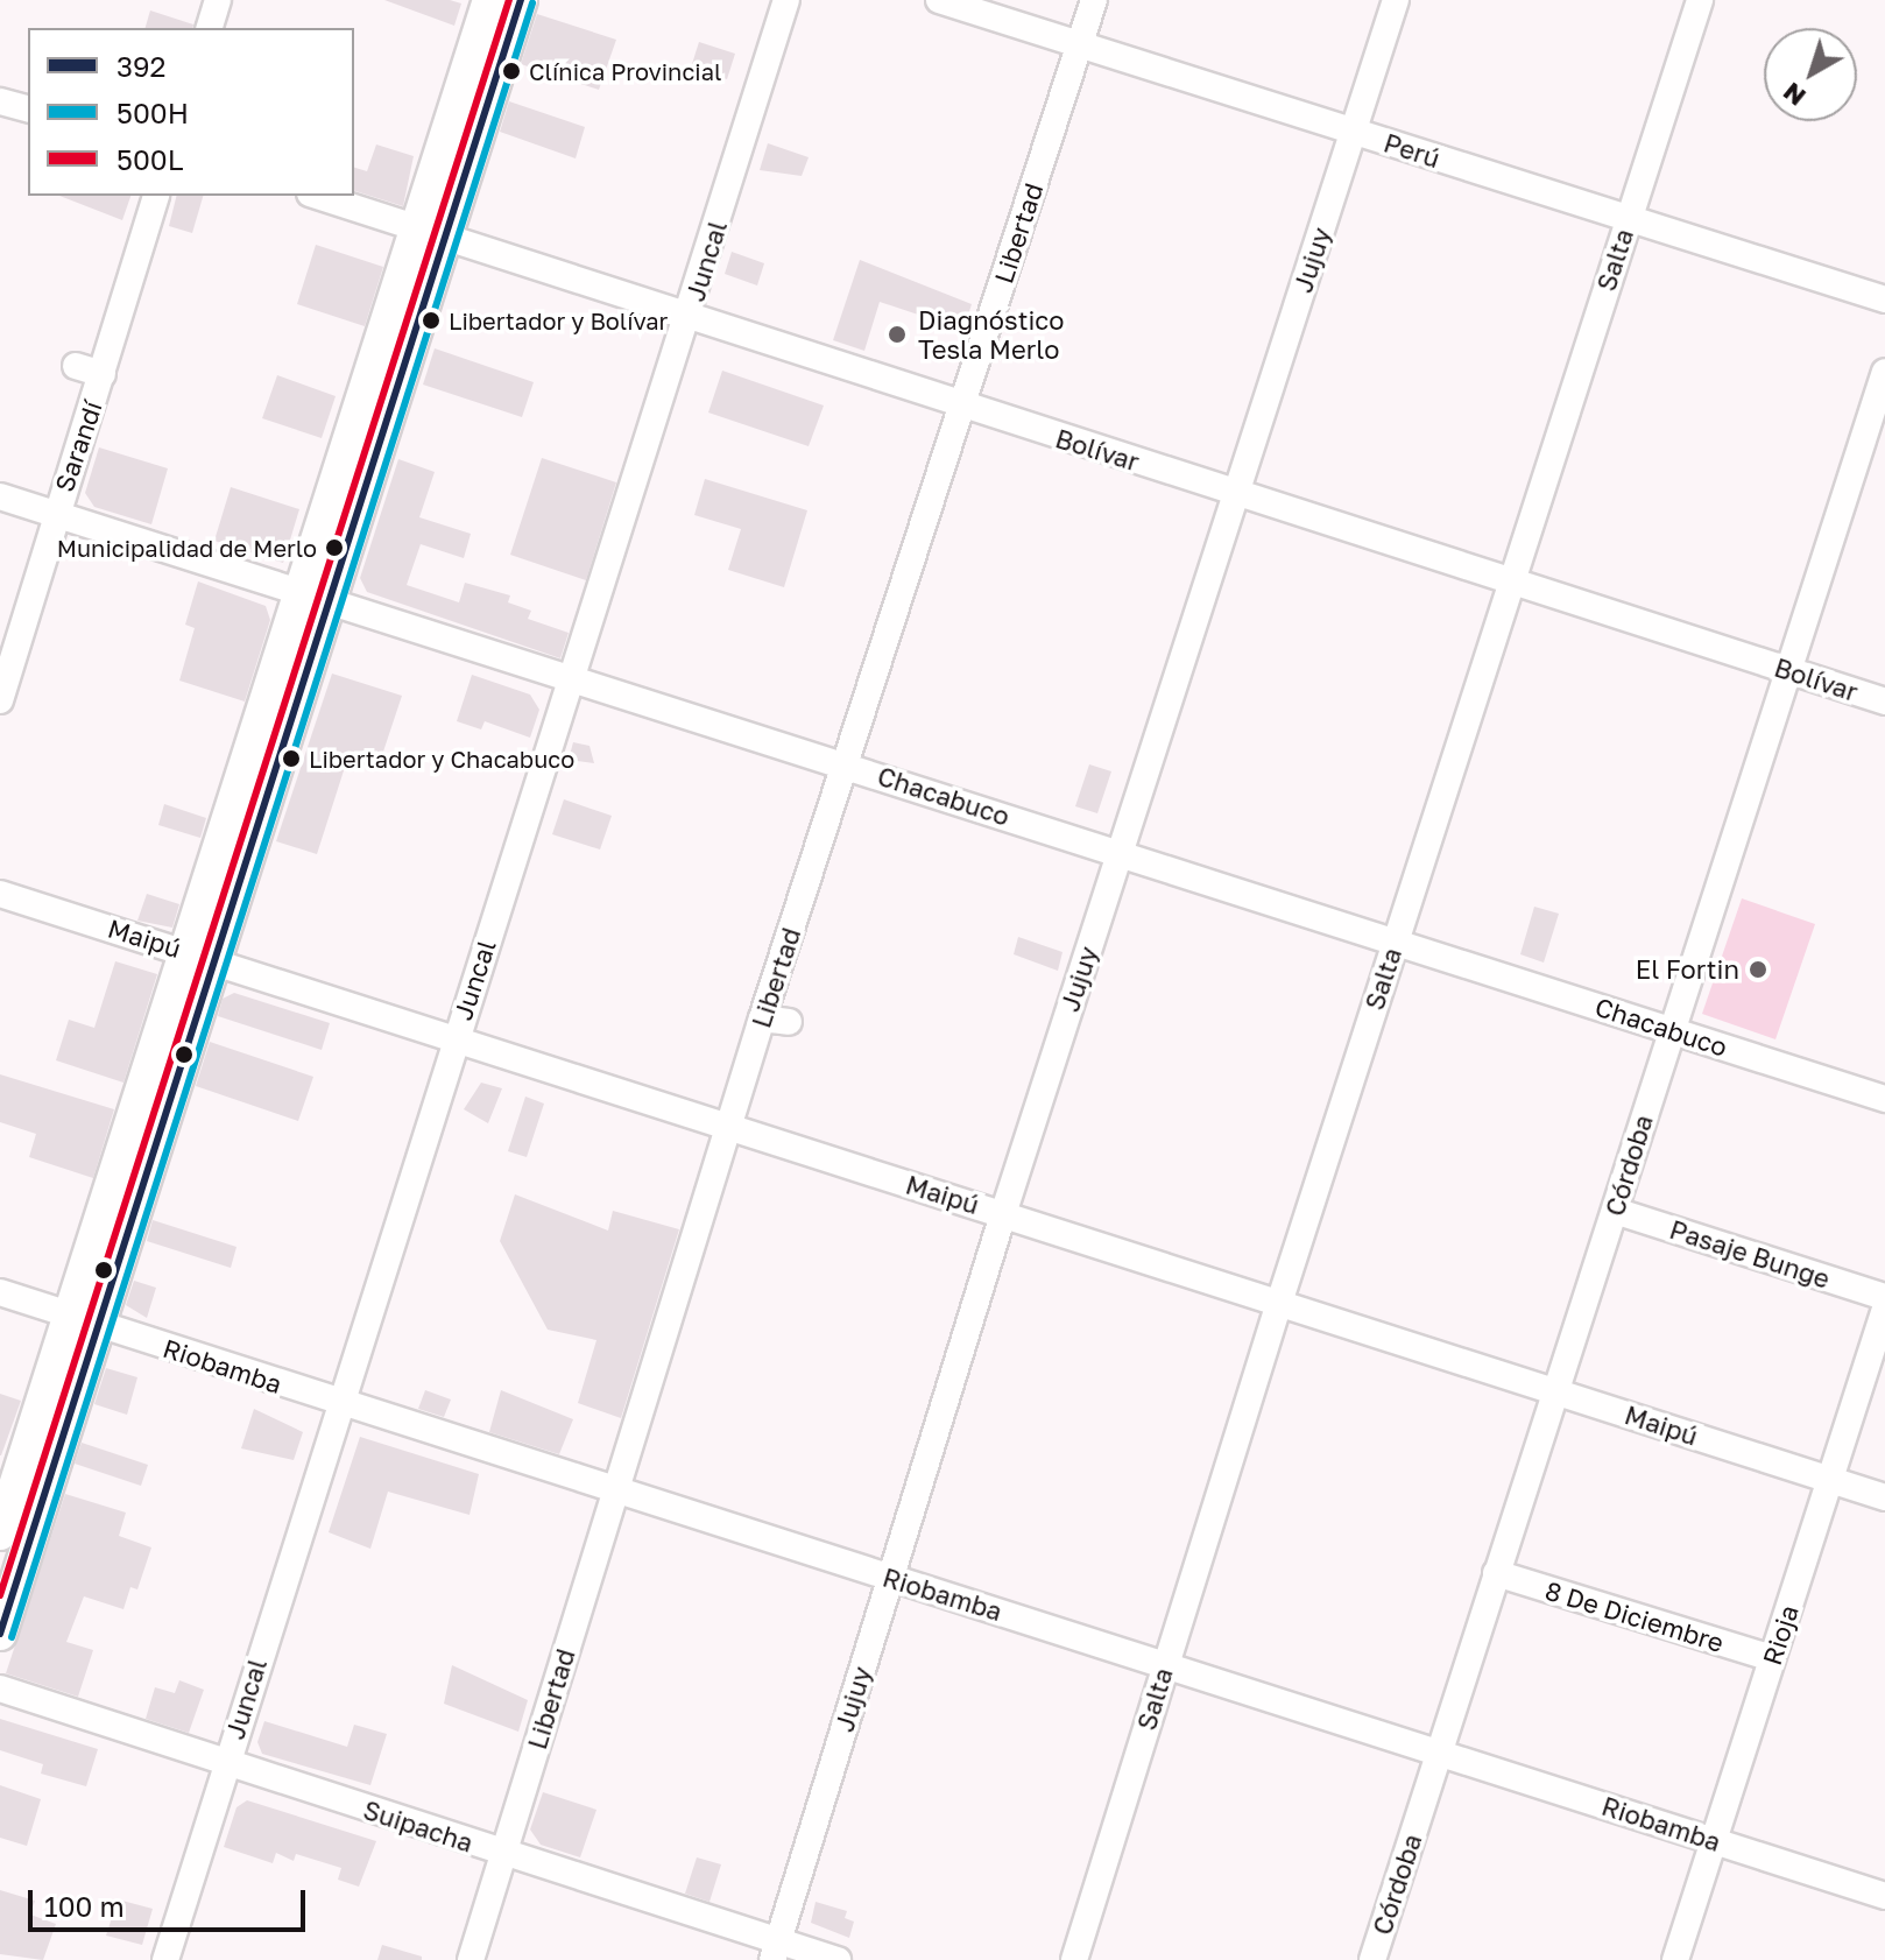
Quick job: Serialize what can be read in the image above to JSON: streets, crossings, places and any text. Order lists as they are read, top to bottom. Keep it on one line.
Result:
{"streets":{"street":["Perú","Libertad","Jujuy","Salta","Juncal","Sarandí","Bolívar","Chacabuco","Maipú","Córdoba","Pasaje Bunge","Riobamba","8 De Diciembre","Rioja","Suipacha"]},"crossings":[["Perú","Libertad"],["Perú","Jujuy"],["Perú","Salta"],["Libertad","Bolívar"],["Libertad","Chacabuco"],["Libertad","Maipú"],["Libertad","Riobamba"],["Libertad","Suipacha"],["Jujuy","Bolívar"],["Jujuy","Chacabuco"],["Jujuy","Maipú"],["Jujuy","Riobamba"],["Jujuy","Suipacha"],["Salta","Bolívar"],["Salta","Chacabuco"],["Salta","Maipú"],["Salta","Riobamba"],["Juncal","Bolívar"],["Juncal","Chacabuco"],["Juncal","Maipú"],["Juncal","Riobamba"],["Juncal","Suipacha"],["Sarandí","Chacabuco"],["Bolívar","Córdoba"],["Chacabuco","Córdoba"],["Maipú","Córdoba"],["Maipú","Rioja"],["Córdoba","Pasaje Bunge"],["Córdoba","Riobamba"],["Córdoba","8 De Diciembre"],["Riobamba","Rioja"],["8 De Diciembre","Rioja"]],"places":["Clínica Provincial","Libertador y Bolívar","Diagnóstico Tesla Merlo","Municipalidad de Merlo","Libertador y Chacabuco","El Fortin"],"lines":["transit line 392","transit line 500L","transit line 500H"],"legend":["392","500H","500L"],"scale_bar":"100 m","north":"bottom left"}
